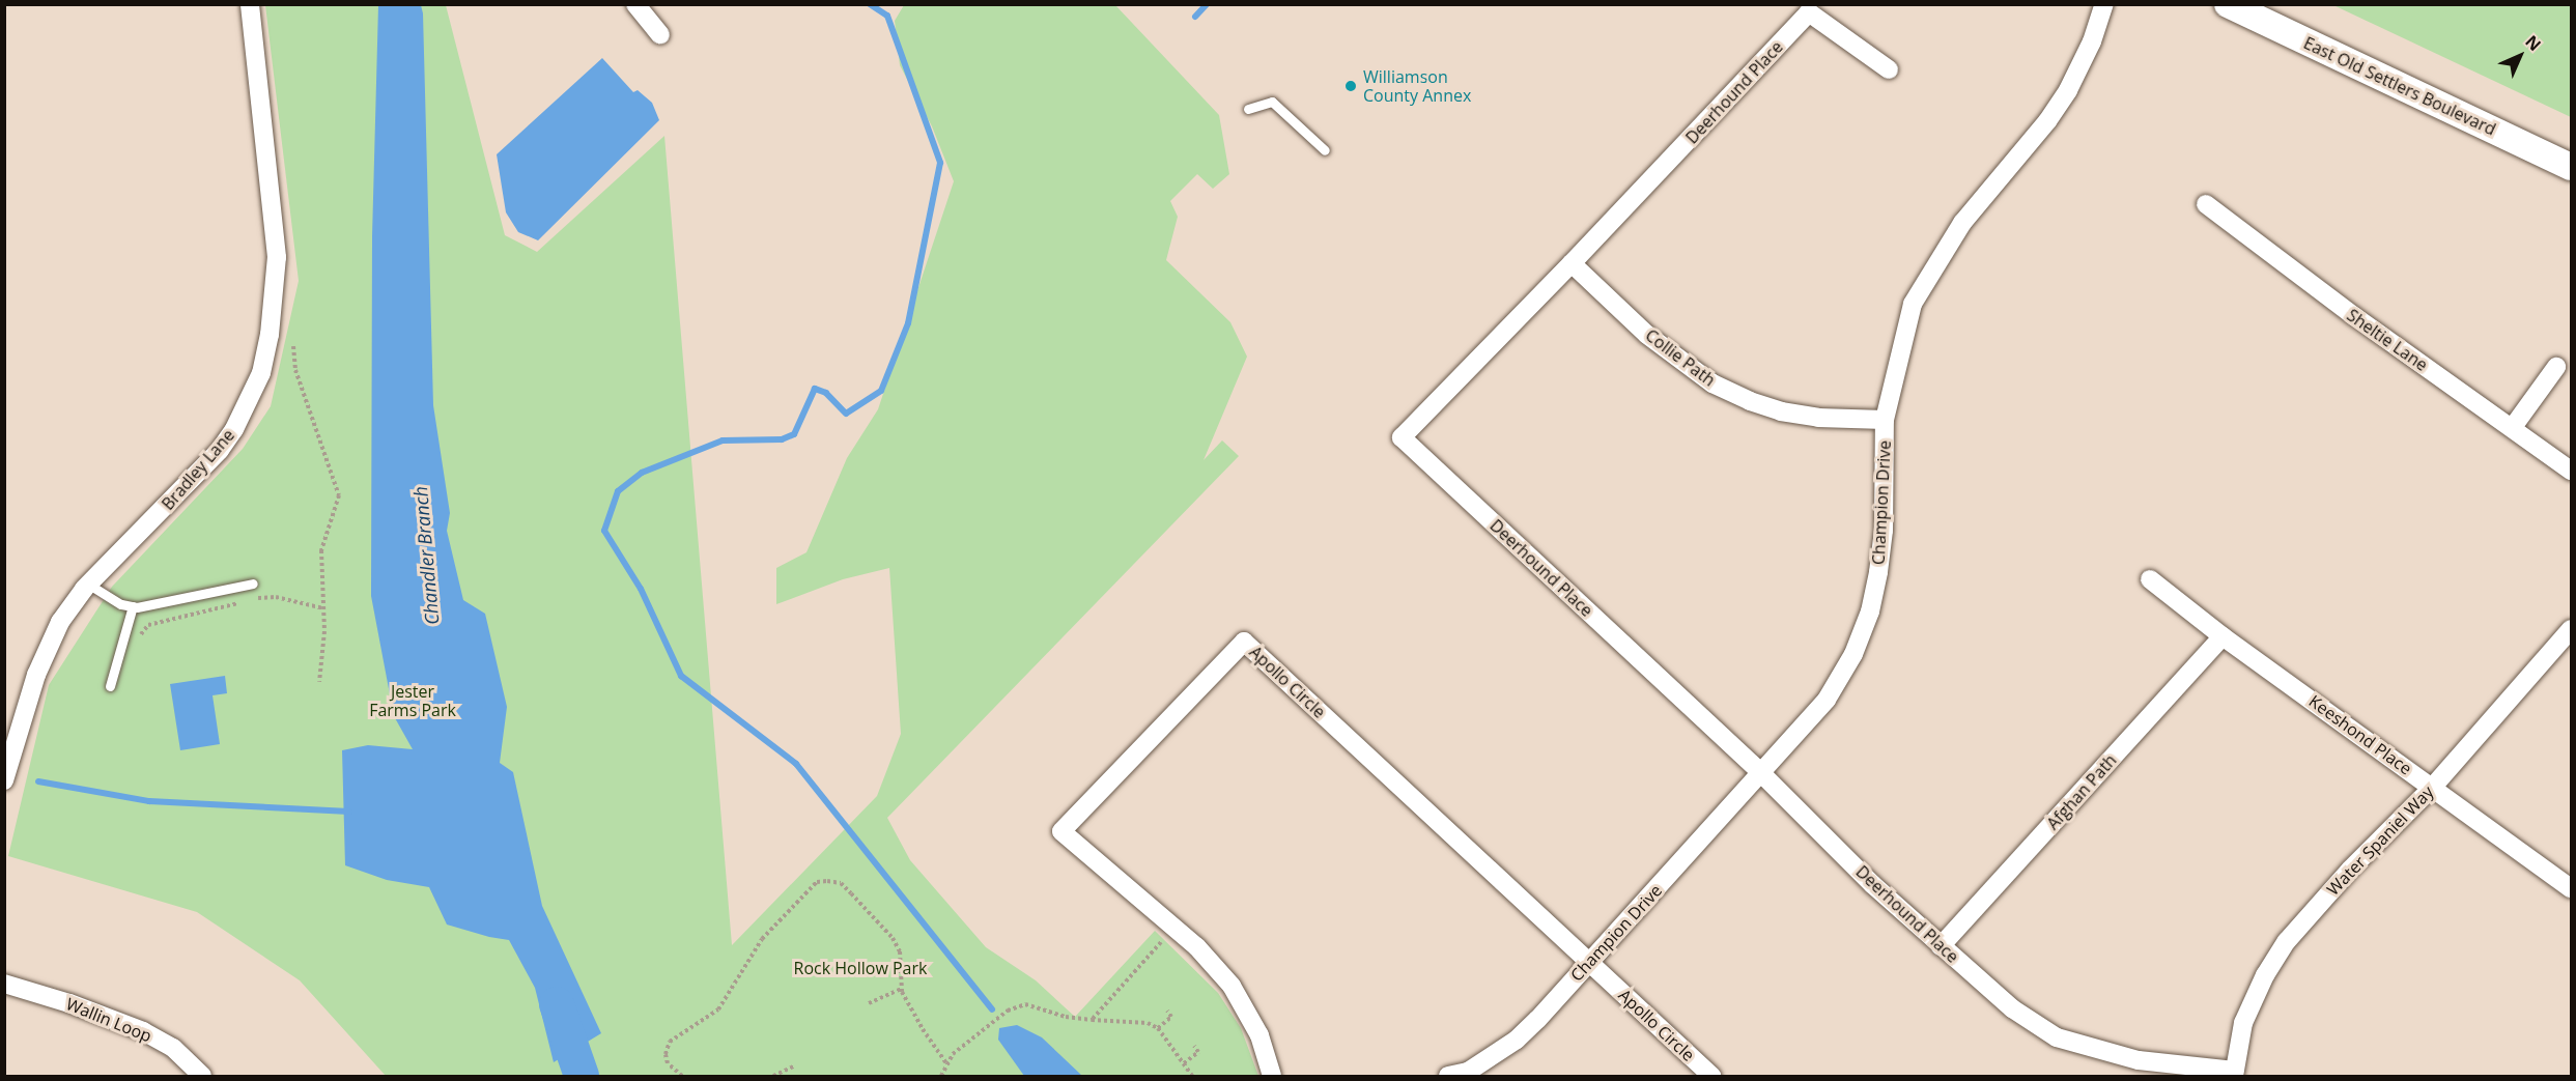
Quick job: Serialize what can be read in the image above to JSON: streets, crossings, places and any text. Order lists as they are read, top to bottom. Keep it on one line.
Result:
{"streets":{"main road":["East Old Settlers Boulevard"],"street":["Deerhound Place","Sheltie Lane","Collie Path","Bradley Lane","Champion Drive","Apollo Circle","Keeshond Place","Afghan Path","Water Spaniel Way","Wallin Loop"]},"crossings":[["Deerhound Place","Collie Path"],["Deerhound Place","Champion Drive"],["Deerhound Place","Afghan Path"],["Deerhound Place","Water Spaniel Way"],["Collie Path","Champion Drive"],["Champion Drive","Apollo Circle"],["Keeshond Place","Afghan Path"],["Keeshond Place","Water Spaniel Way"]],"water":["Chandler Branch"],"parks":["Jester Farms Park","Rock Hollow Park"],"places":["Williamson County Annex"],"north":"top right"}
